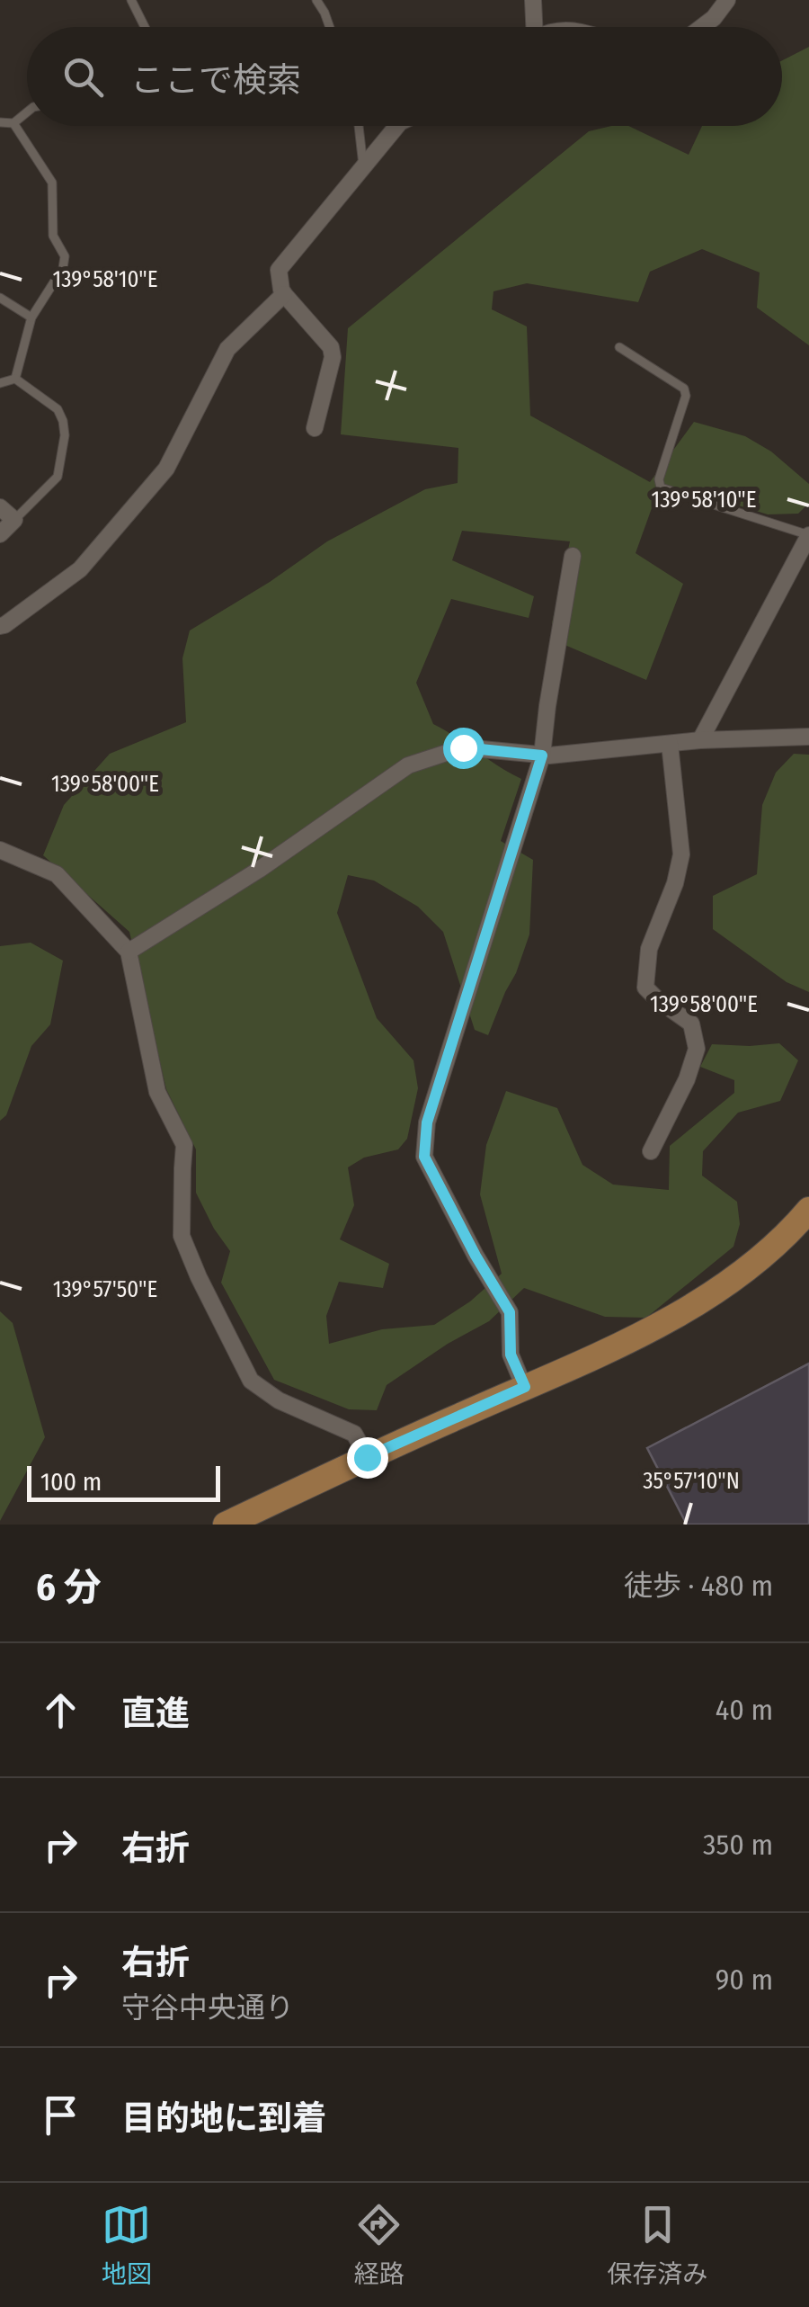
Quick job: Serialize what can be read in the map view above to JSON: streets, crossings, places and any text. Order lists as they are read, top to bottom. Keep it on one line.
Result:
{"scale_bar":"100 m","page":{"search":"ここで検索","scale":"100 m","heading":["6 分","徒歩 · 480 m"],"list":[["直進","40 m"],["右折","350 m"],["右折","守谷中央通り","90 m"],"目的地に到着"],"nav":["地図","経路","保存済み"]},"coordinates":["139°58'10\"E","139°58'00\"E","139°57'50\"E","35°57'10\"N"]}
